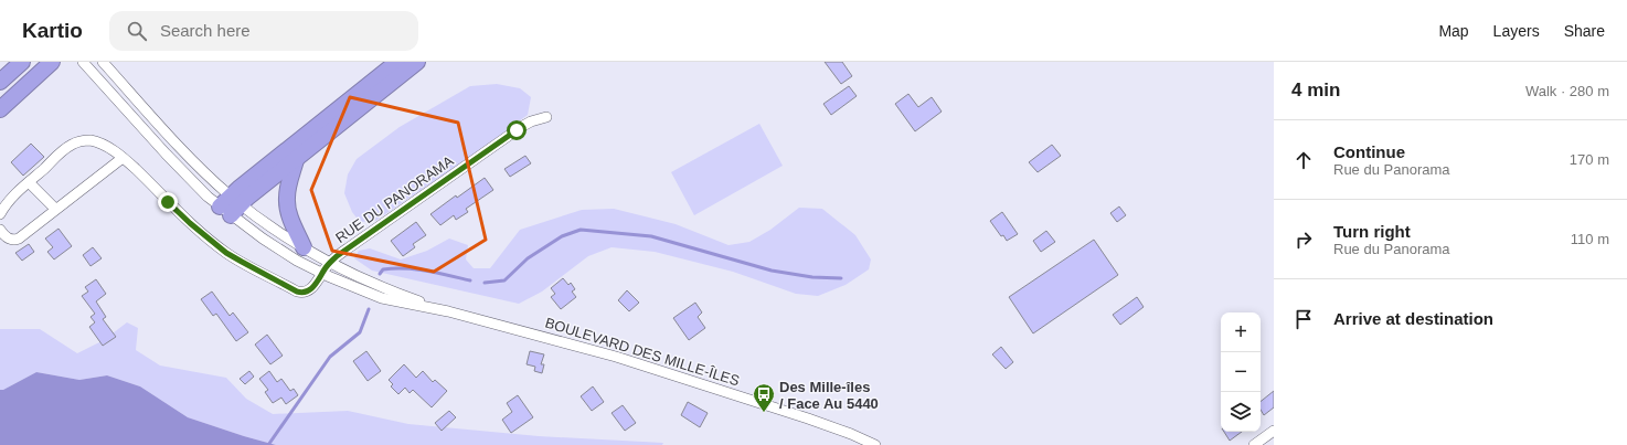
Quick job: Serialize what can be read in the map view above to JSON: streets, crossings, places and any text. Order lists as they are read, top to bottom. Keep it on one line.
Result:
{"streets":{"street":["RUE DU PANORAMA","BOULEVARD DES MILLE-ÎLES"]},"crossings":[["RUE DU PANORAMA","BOULEVARD DES MILLE-ÎLES"]],"places":{"bus stop":["Des Mille-îles / Face Au 5440"]},"page":{"header":"Kartio","search":"Search here","nav":["Map","Layers","Share"],"heading":["4 min","Walk · 280 m"],"list":[["Continue","Rue du Panorama","170 m"],["Turn right","Rue du Panorama","110 m"],"Arrive at destination"],"map_buttons":["+","−"]}}
